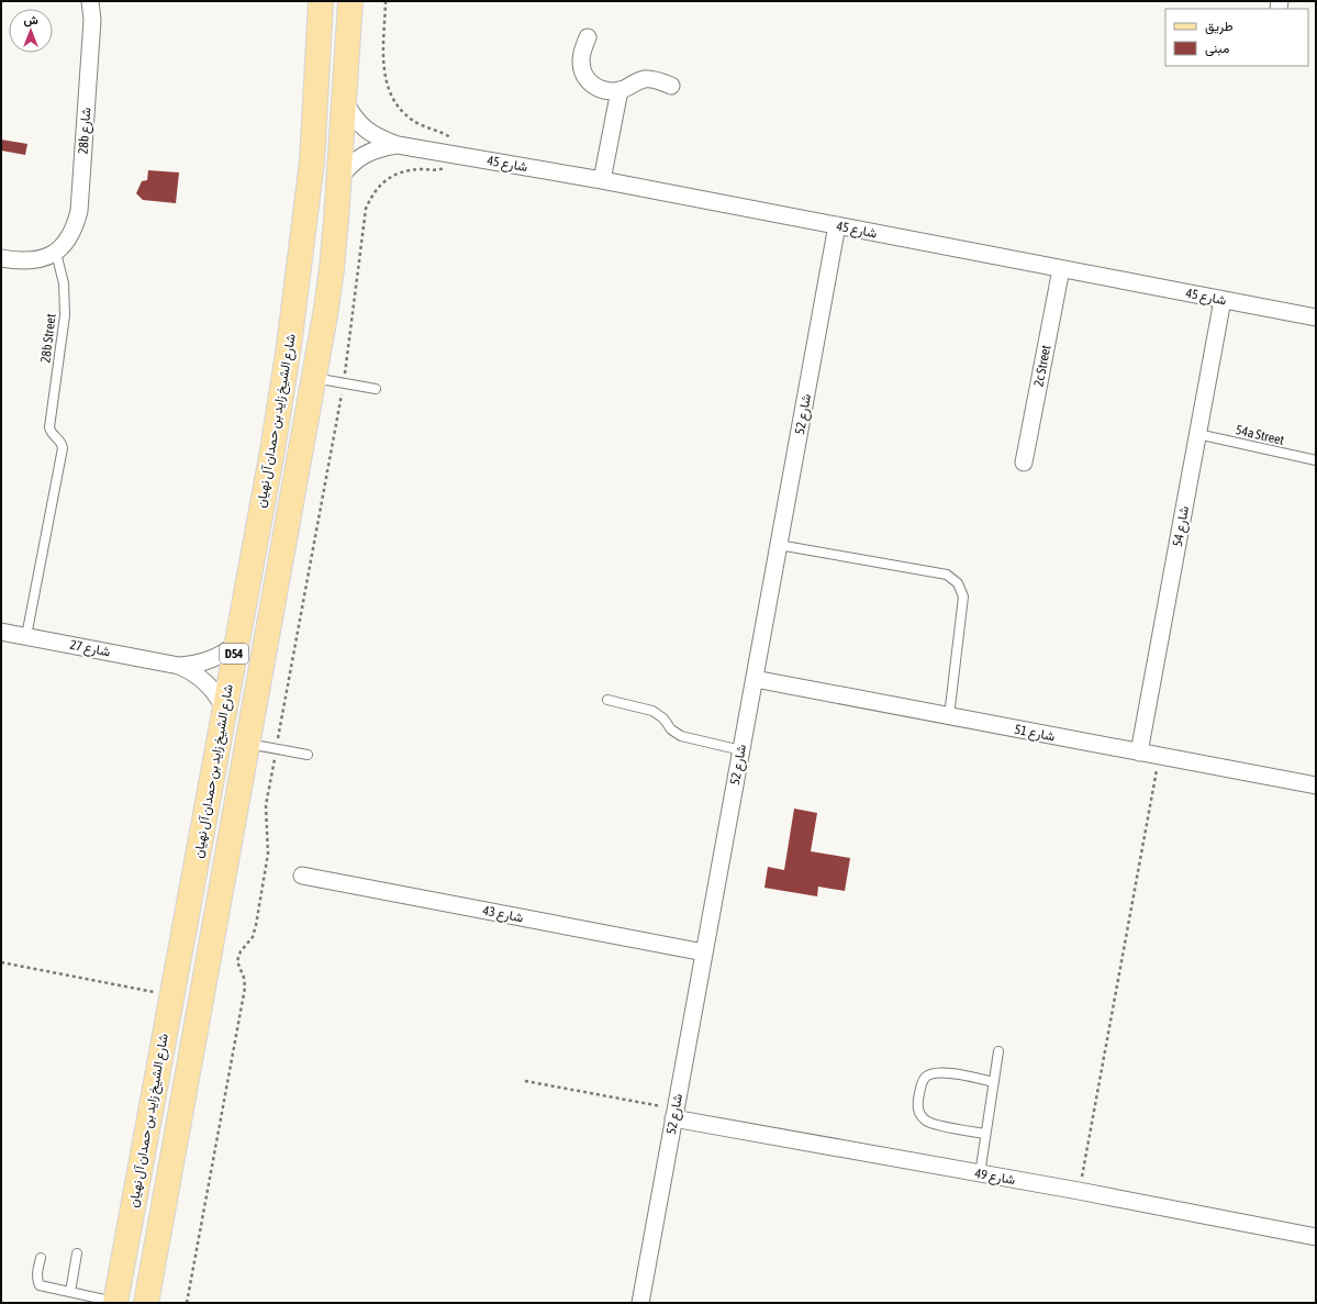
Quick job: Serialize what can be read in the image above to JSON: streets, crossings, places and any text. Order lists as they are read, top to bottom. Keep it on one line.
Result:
{"streets":{"main road":["شارع الشيخ زايد بن حمدان آل نهيان","D54"],"street":["28b شارع","شارع 45","2c Street","شارع 52","شارع 54","شارع 27","شارع 51","شارع 43","شارع 49"],"lane":["28b Street","54a Street"]},"crossings":[["28b شارع","28b Street"],["شارع 45","2c Street"],["شارع 45","شارع 52"],["شارع 45","شارع 54"],["شارع 45","D54"],["28b Street","شارع 27"],["شارع 52","شارع 51"],["شارع 52","شارع 43"],["شارع 52","شارع 49"],["شارع الشيخ زايد بن حمدان آل نهيان","شارع 27"],["54a Street","شارع 54"],["شارع 54","شارع 51"]],"legend":["طريق","مبنى"],"north":"top"}
